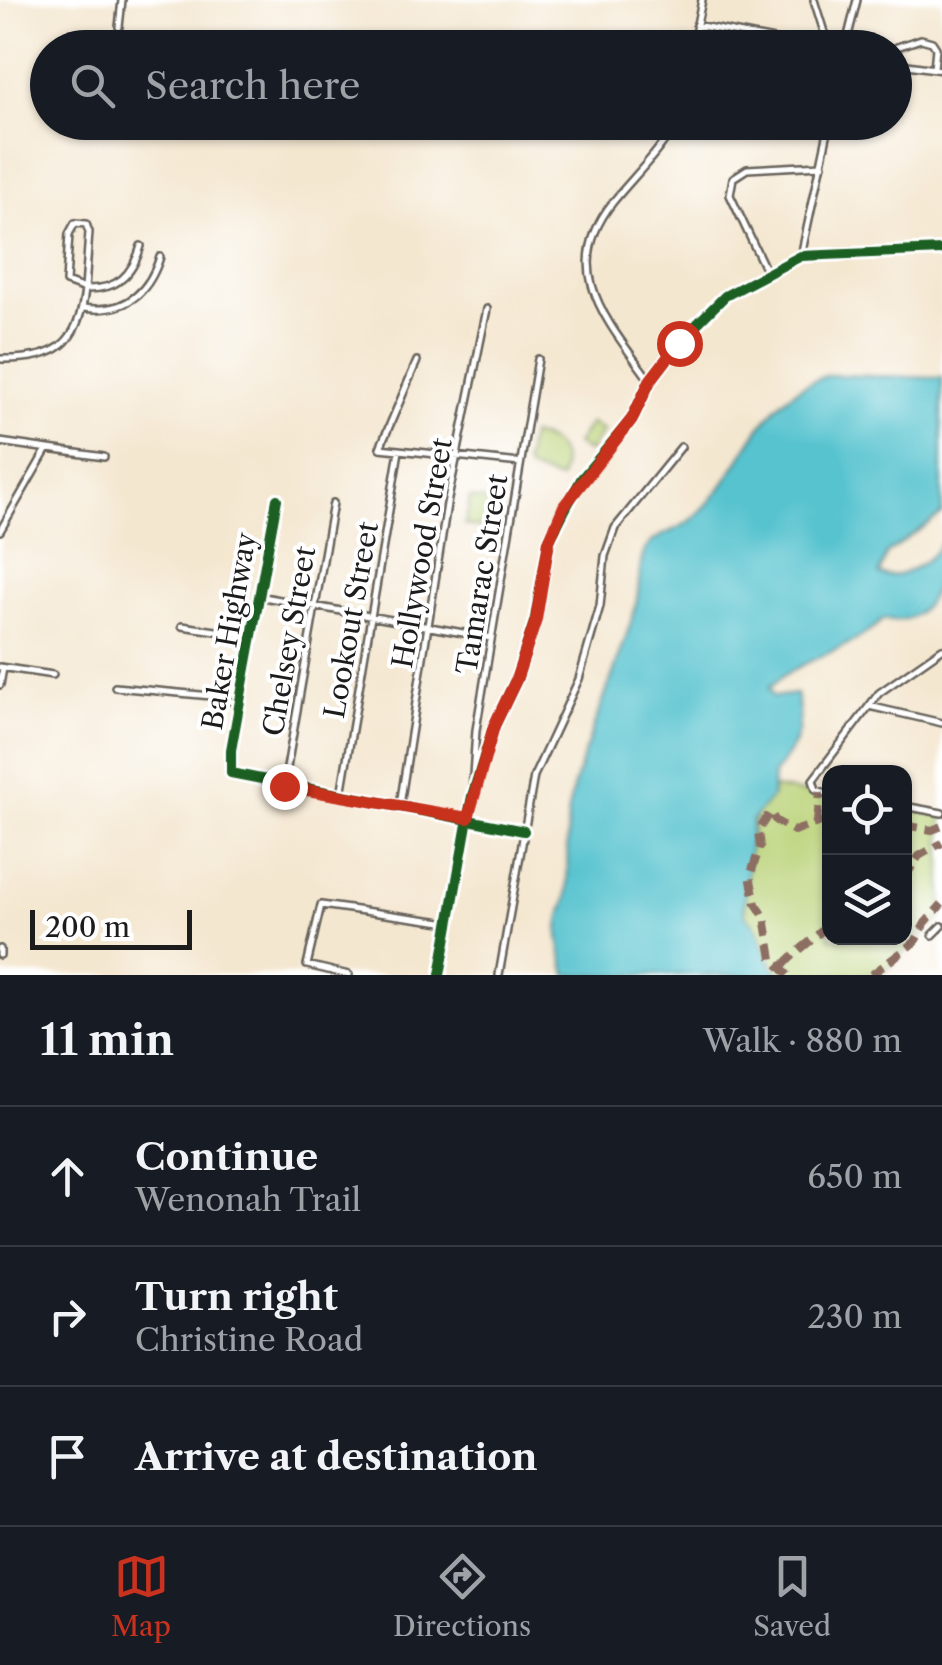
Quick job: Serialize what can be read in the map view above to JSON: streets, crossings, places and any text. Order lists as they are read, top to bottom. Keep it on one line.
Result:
{"streets":{"street":["Hollywood Street","Tamarac Street","Lookout Street","Baker Highway","Chelsey Street"]},"crossings":[["Baker Highway","Chelsey Street"]],"scale_bar":"200 m","page":{"search":"Search here","scale":"200 m","heading":["11 min","Walk · 880 m"],"list":[["Continue","Wenonah Trail","650 m"],["Turn right","Christine Road","230 m"],"Arrive at destination"],"nav":["Map","Directions","Saved"]}}
